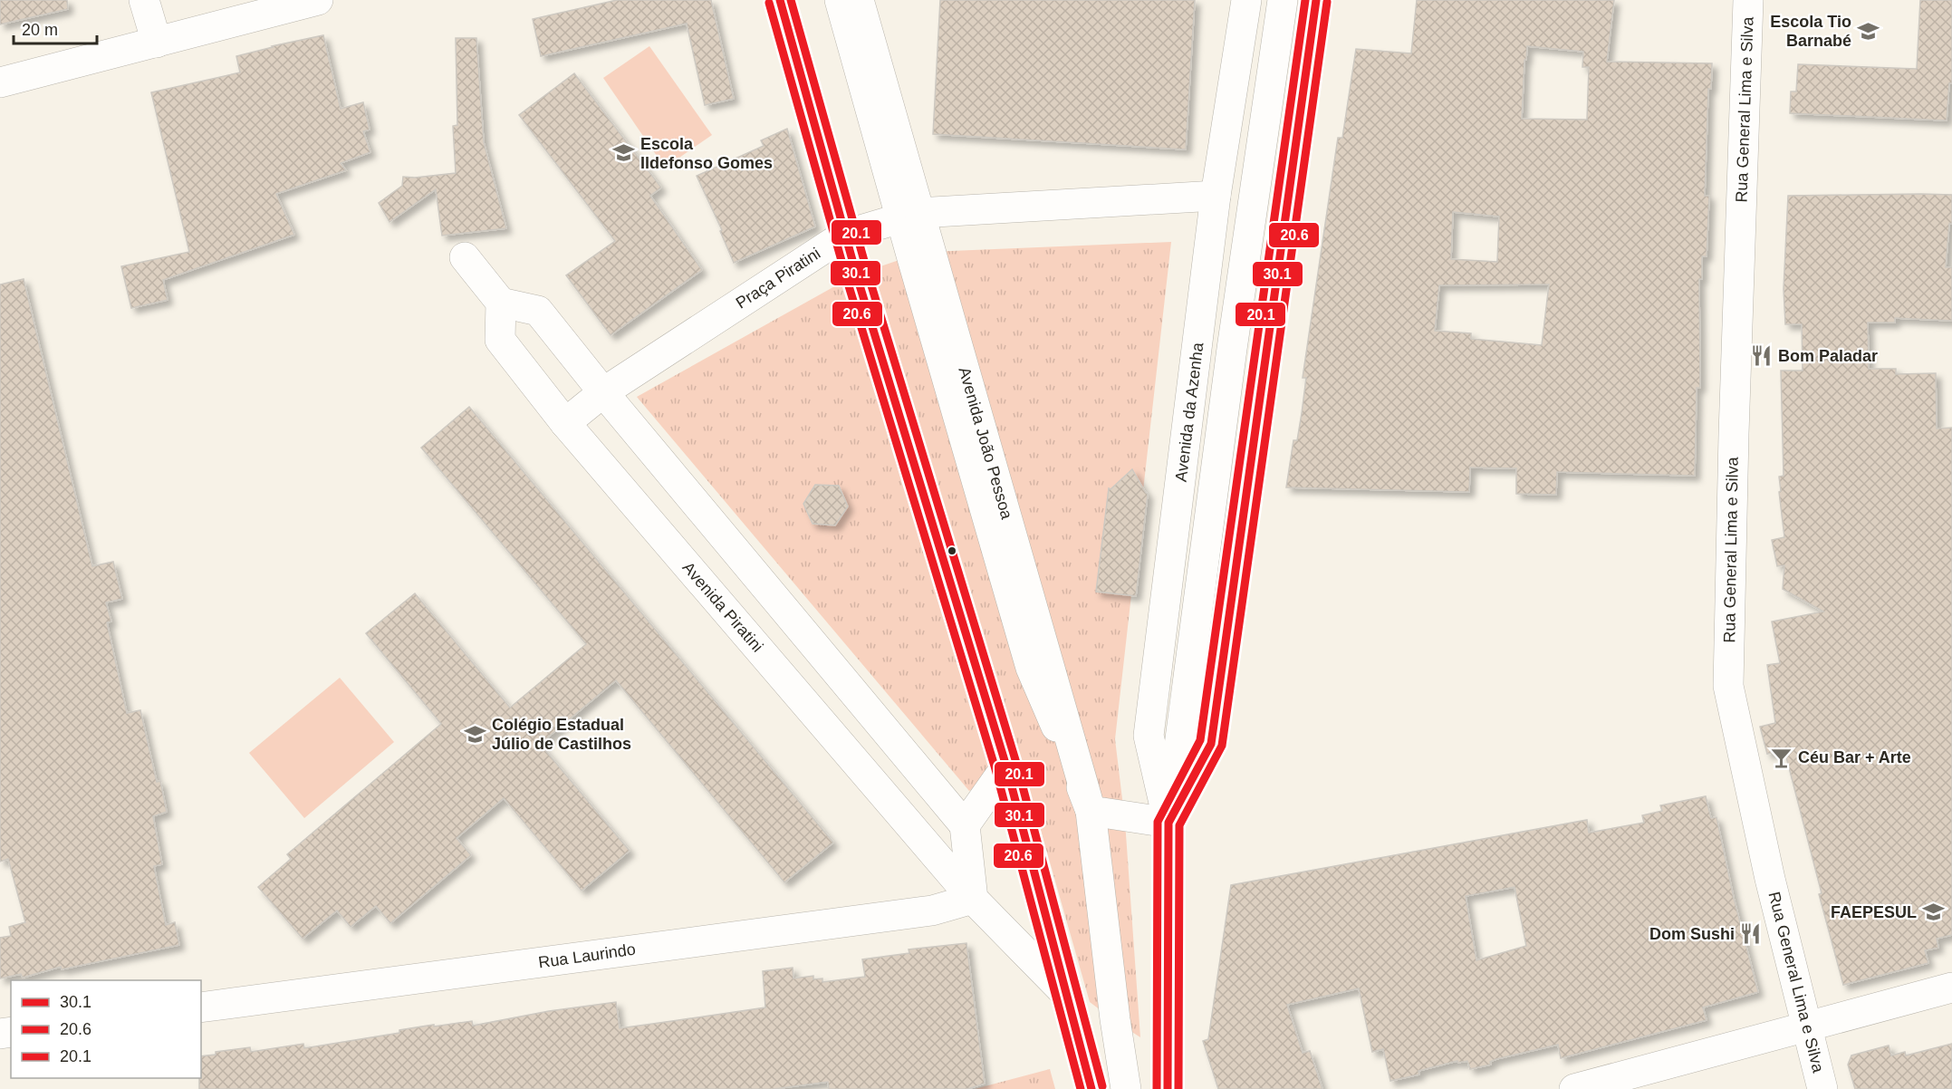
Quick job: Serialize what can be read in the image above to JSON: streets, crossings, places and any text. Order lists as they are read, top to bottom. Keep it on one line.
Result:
{"streets":{"street":["Rua General Lima e Silva","Praça Piratini","Avenida da Azenha","Avenida João Pessoa","Avenida Piratini","Rua Laurindo"]},"crossings":[["Praça Piratini","Avenida da Azenha"],["Praça Piratini","Avenida João Pessoa"],["Praça Piratini","Avenida Piratini"],["Avenida Piratini","Rua Laurindo"]],"places":{"school or university":["Escola Tio Barnabé","Escola Ildefonso Gomes","Colégio Estadual Júlio de Castilhos","FAEPESUL"],"restaurant":["Bom Paladar","Dom Sushi"],"bar":["Céu Bar + Arte"]},"lines":["transit line 30.1","transit line 20.1","transit line 20.6"],"legend":["30.1","20.6","20.1"],"scale_bar":"20 m"}
